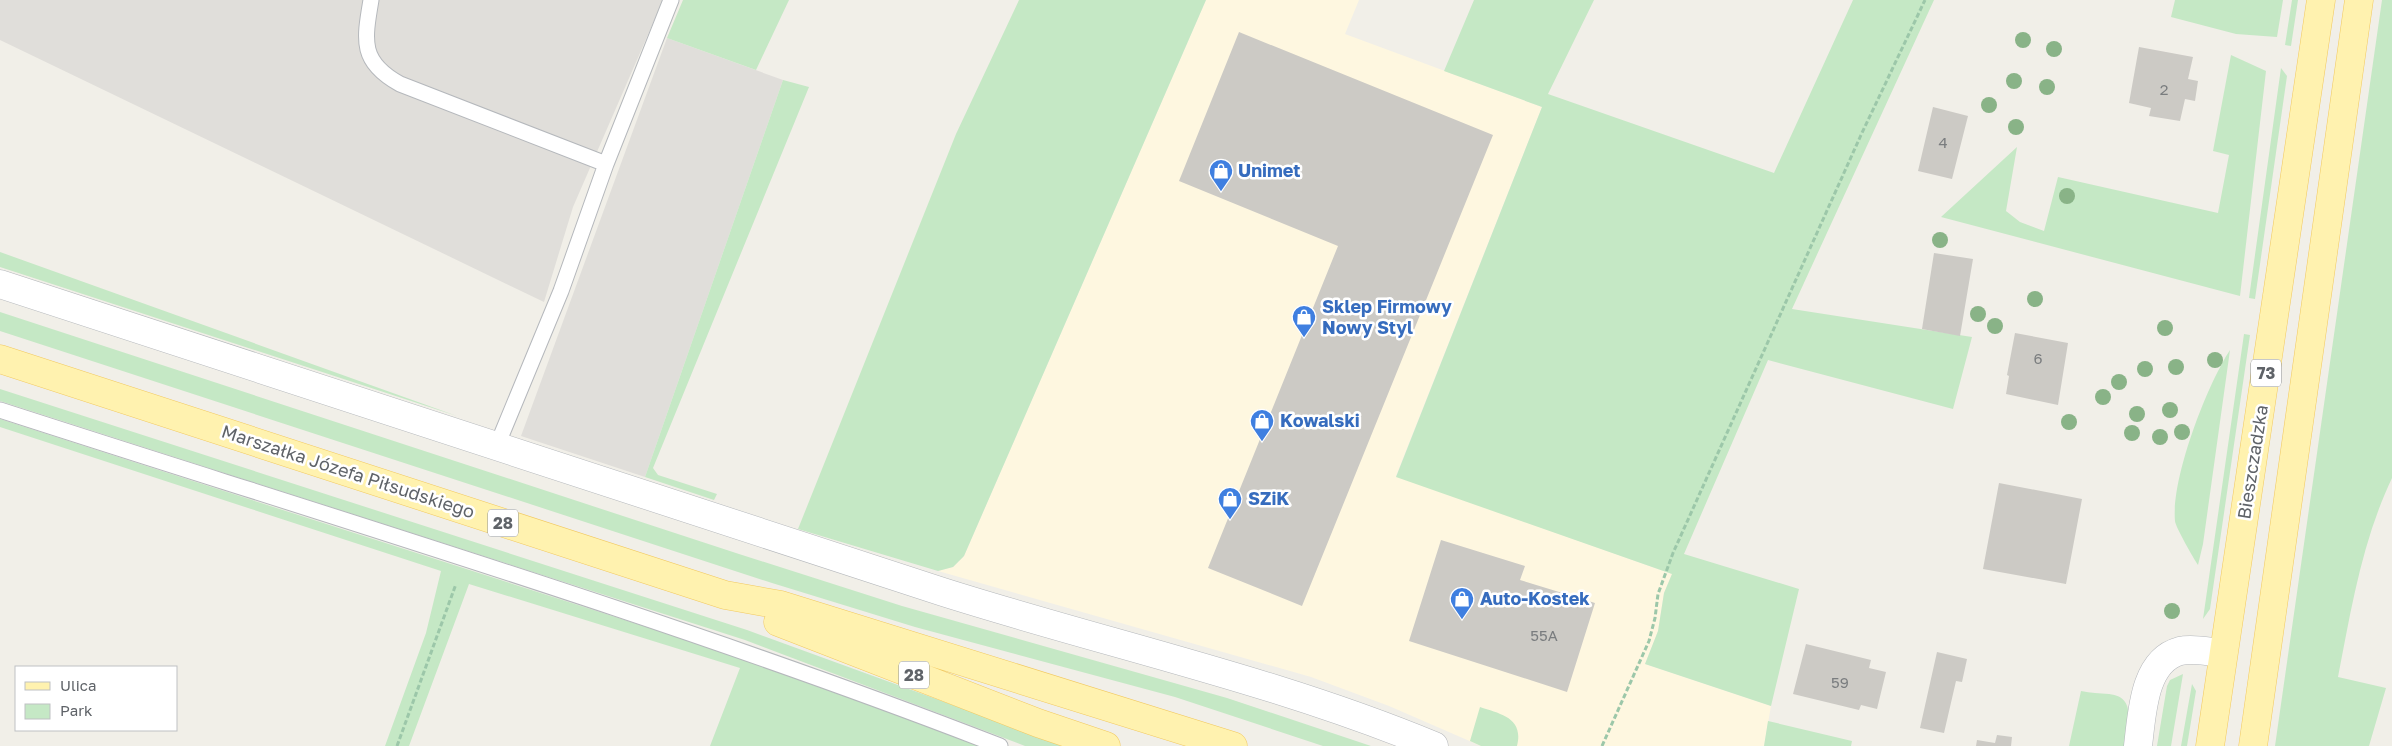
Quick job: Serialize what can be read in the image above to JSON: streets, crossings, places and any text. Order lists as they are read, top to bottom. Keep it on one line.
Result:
{"streets":{"main road":["73","Bieszczadzka","Marszałka Józefa Piłsudskiego","28"]},"places":{"shop":["Unimet","Sklep Firmowy Nowy Styl","Kowalski","SZiK","Auto-Kostek"]},"house_numbers":["2","4","6","55A","59"],"legend":["Ulica","Park"]}
